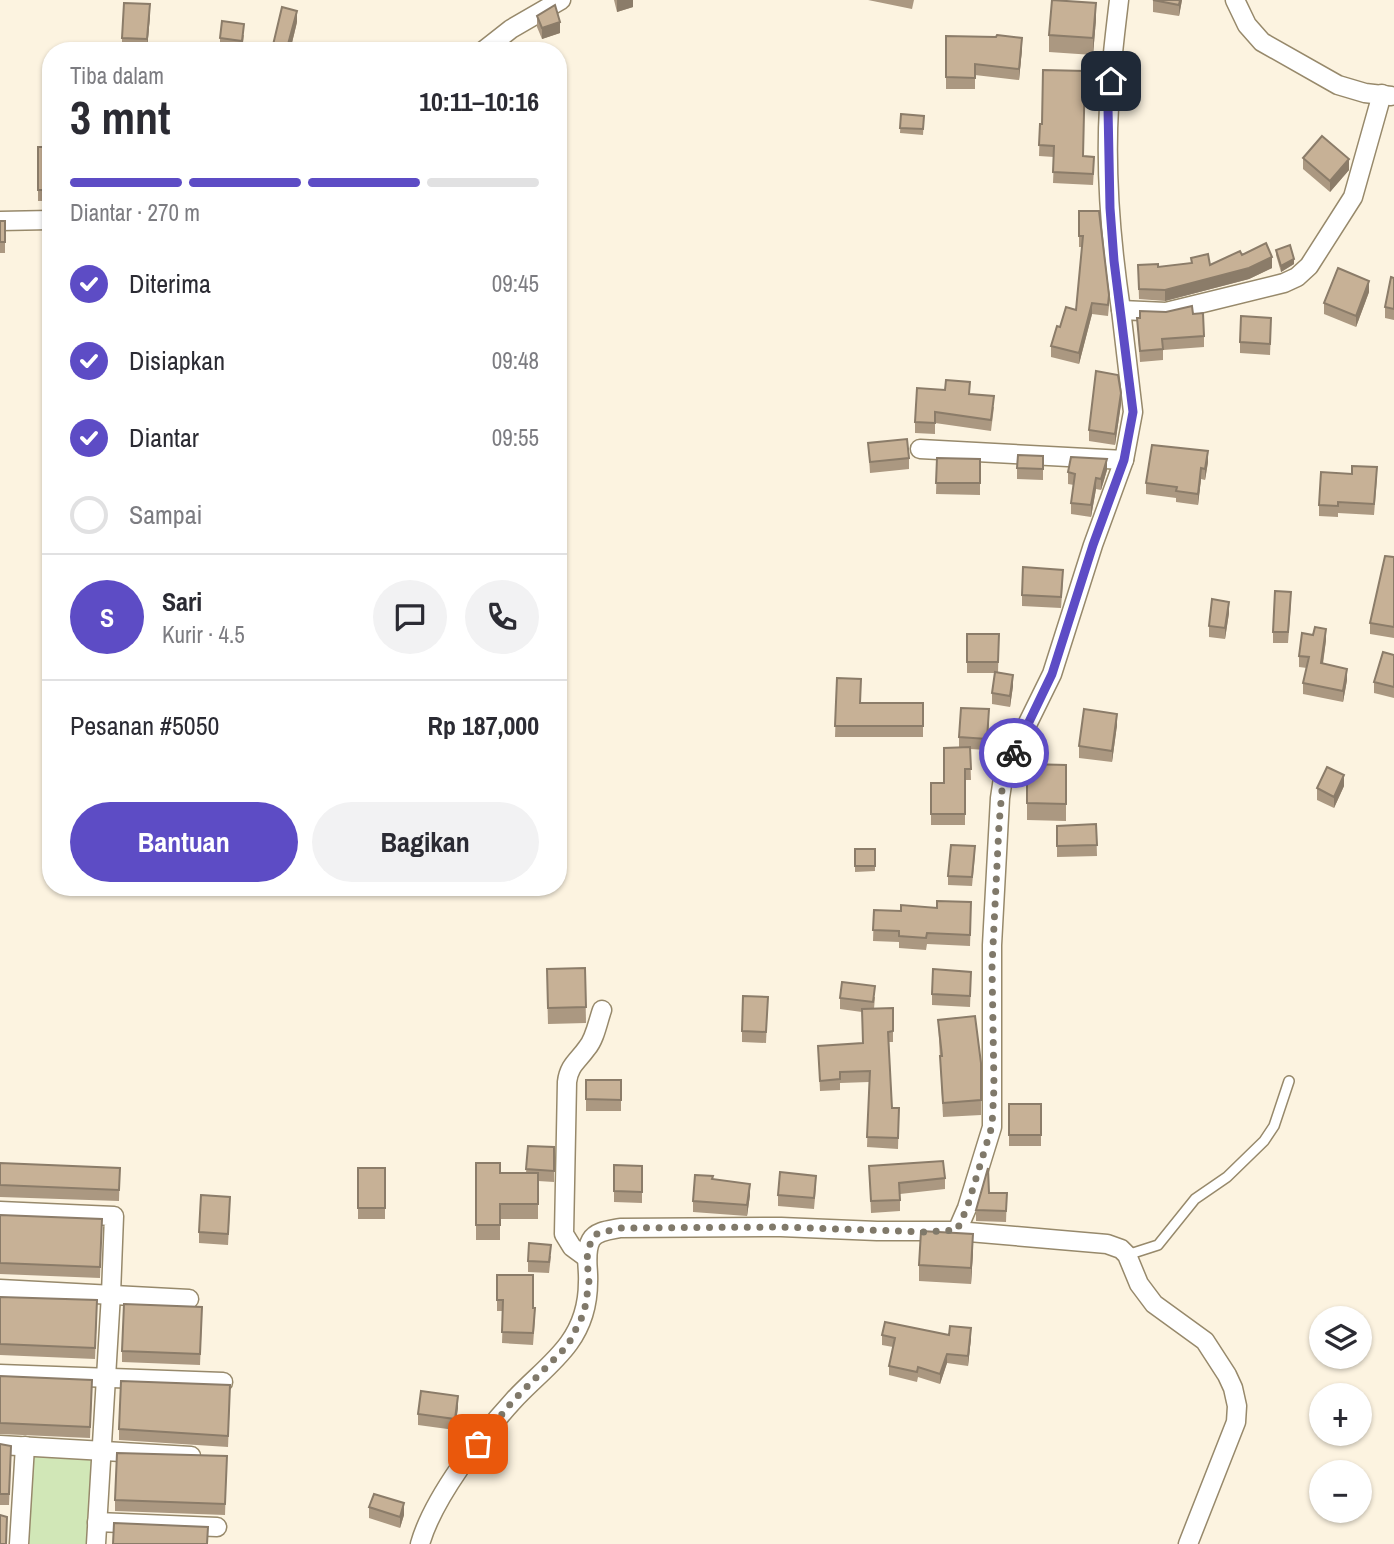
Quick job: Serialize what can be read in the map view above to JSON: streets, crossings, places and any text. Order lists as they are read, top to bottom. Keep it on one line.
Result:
{"page":{"heading":["3 mnt","Tiba dalam","10:11–10:16"],"panel":["Sari","Kurir · 4.5","Pesanan #5050","Rp 187,000"],"bar":"Diantar · 270 m","list":[["Diterima","09:45"],["Disiapkan","09:48"],["Diantar","09:55"],"Sampai"],"round":"S","buttons":["Bantuan","Bagikan"],"map_buttons":["+","−"]}}
